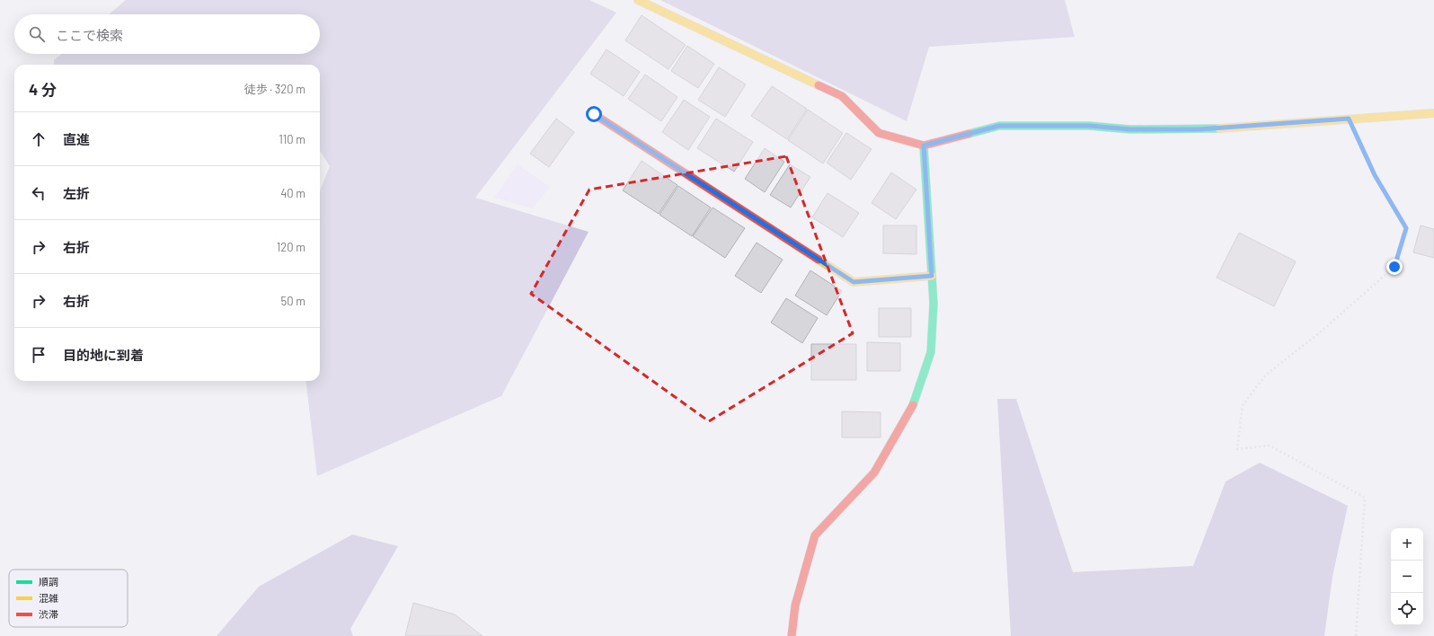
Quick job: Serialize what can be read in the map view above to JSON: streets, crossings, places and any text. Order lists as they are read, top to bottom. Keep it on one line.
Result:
{"legend":["順調","混雑","渋滞"],"page":{"search":"ここで検索","heading":["4 分","徒歩 · 320 m"],"list":[["直進","110 m"],["左折","40 m"],["右折","120 m"],["右折","50 m"],"目的地に到着"],"map_buttons":["+","−"]}}
